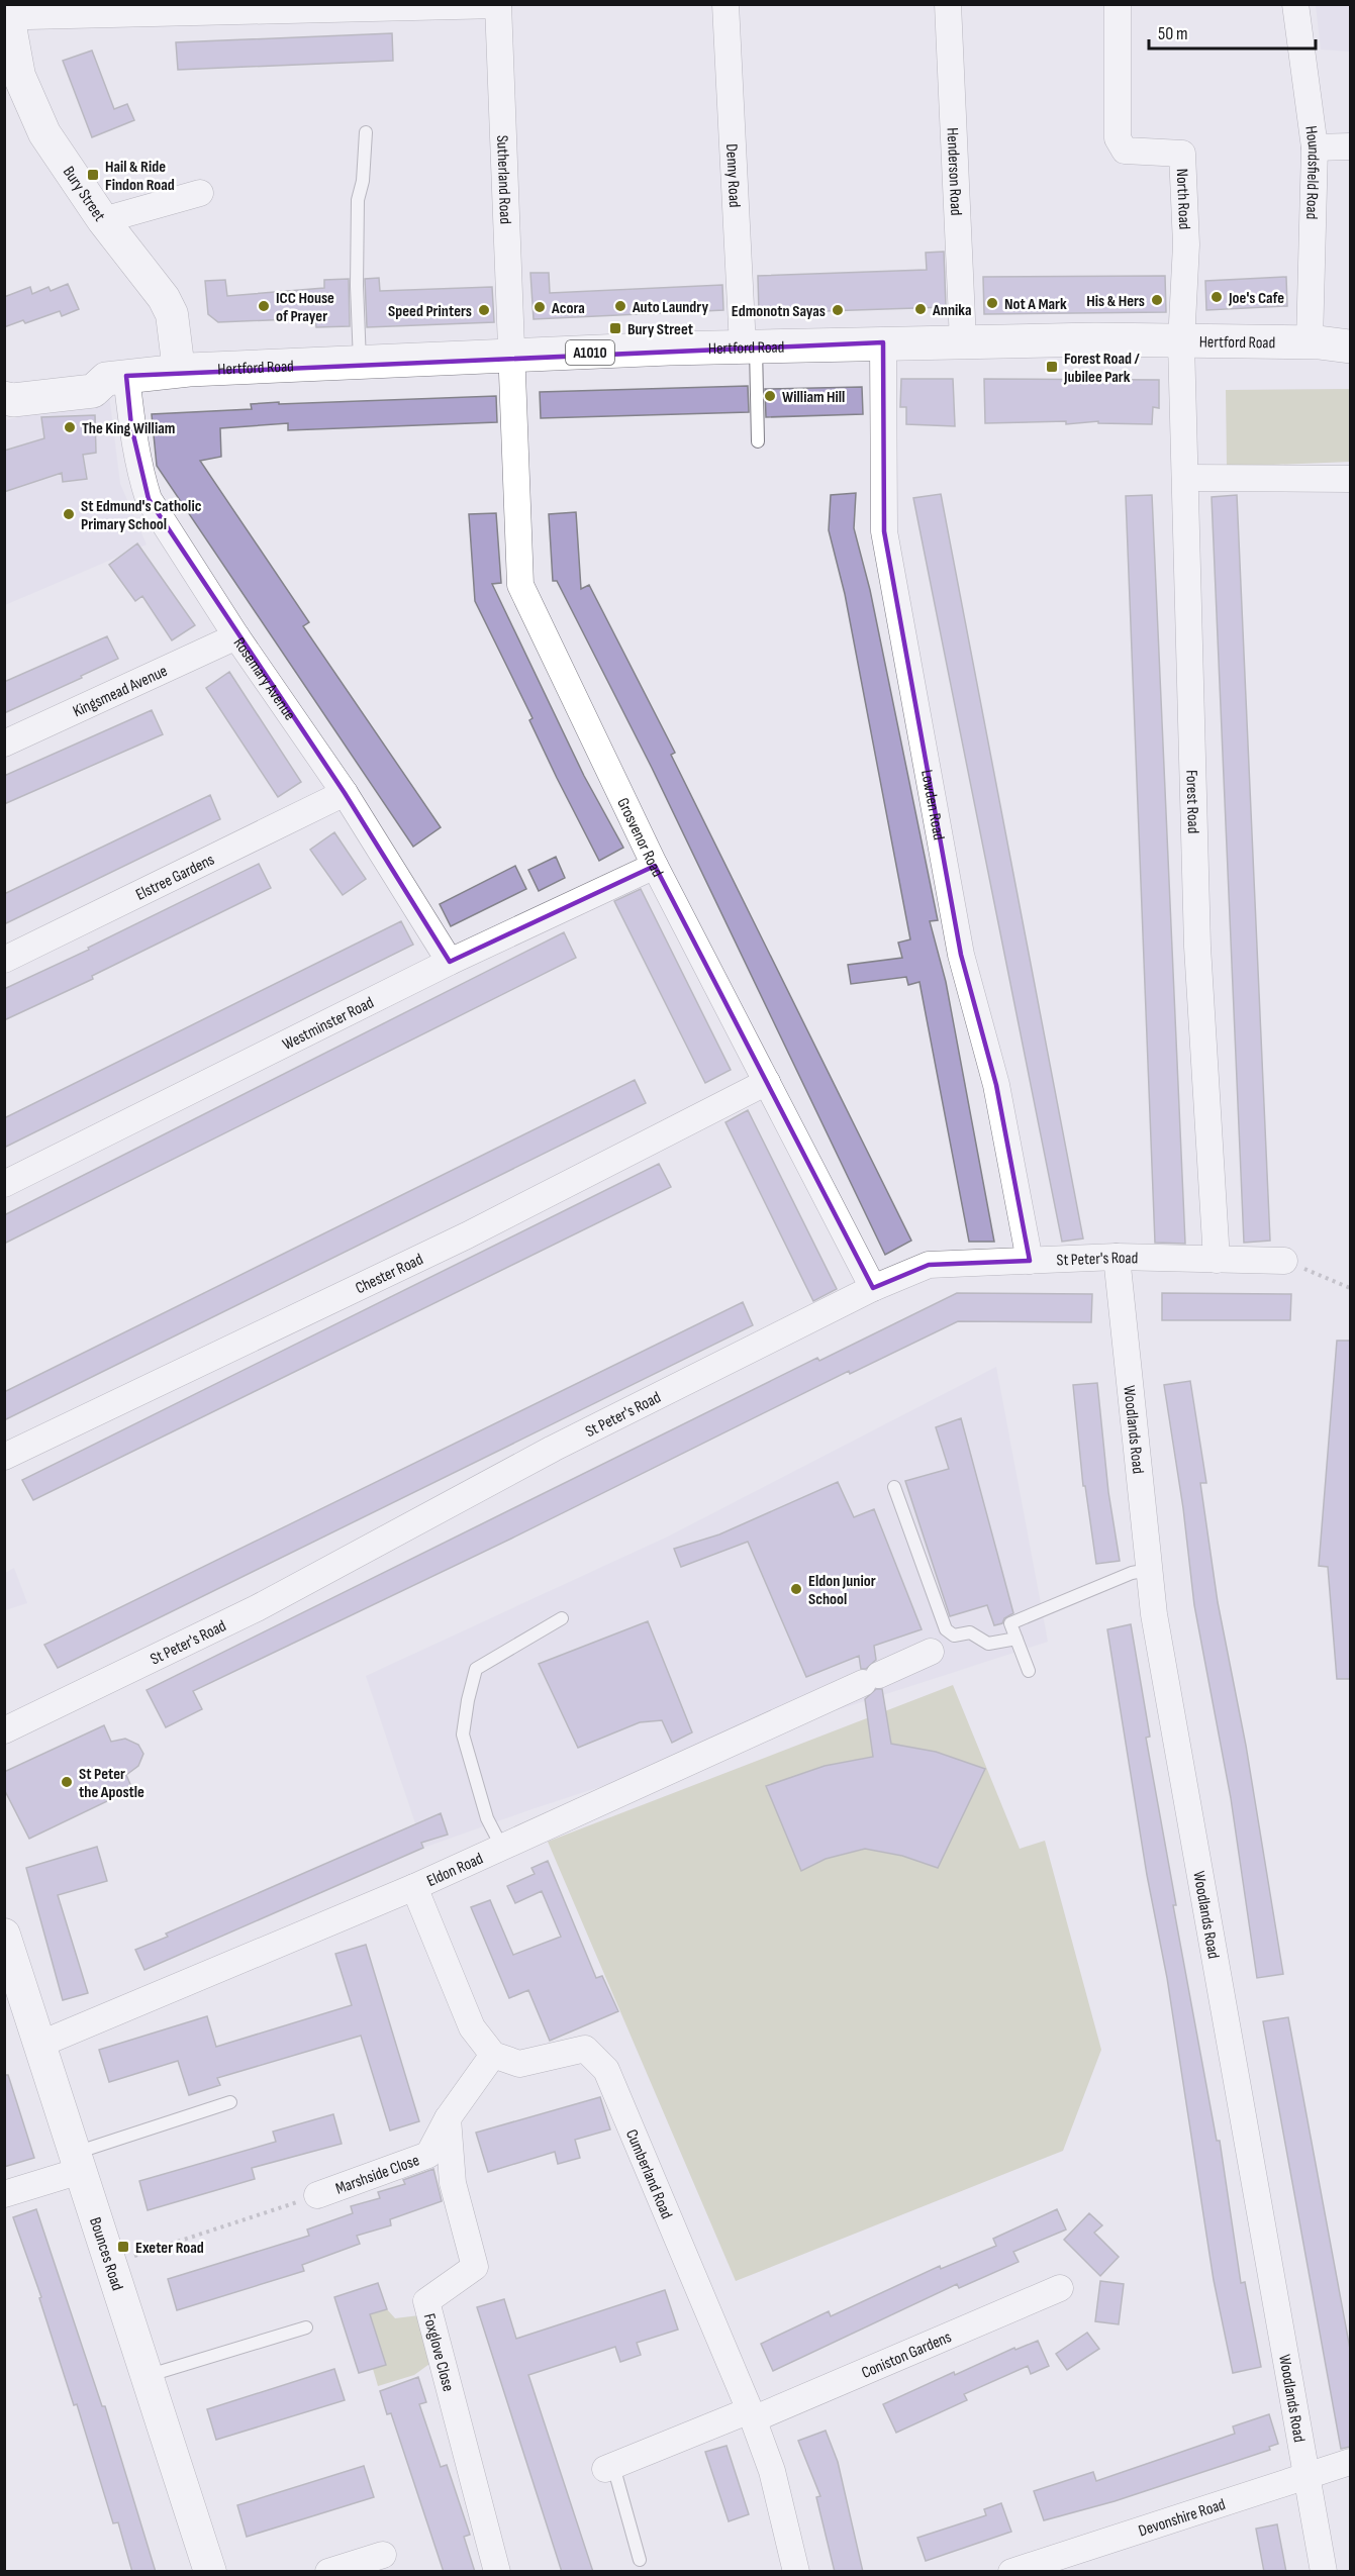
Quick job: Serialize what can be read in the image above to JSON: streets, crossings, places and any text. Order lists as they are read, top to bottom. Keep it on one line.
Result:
{"streets":{"main road":["Hertford Road","A1010"],"street":["Henderson Road","Houndsfield Road","Denny Road","Sutherland Road","Bury Street","North Road","Rosemary Avenue","Kingsmead Avenue","Forest Road","Lowden Road","Grosvenor Road","Elstree Gardens","Westminster Road","St Peter's Road","Chester Road","Woodlands Road","Eldon Road","Marshside Close","Cumberland Road","Bounces Road","Foxglove Close","Coniston Gardens","Devonshire Road"]},"crossings":[["Henderson Road","Hertford Road"],["Houndsfield Road","Hertford Road"],["Denny Road","Hertford Road"],["Sutherland Road","Hertford Road"],["Sutherland Road","Grosvenor Road"],["Bury Street","Hertford Road"],["North Road","Hertford Road"],["North Road","Forest Road"],["Hertford Road","Rosemary Avenue"],["Hertford Road","Forest Road"],["Hertford Road","Lowden Road"],["Hertford Road","Grosvenor Road"],["Rosemary Avenue","Kingsmead Avenue"],["Rosemary Avenue","Elstree Gardens"],["Rosemary Avenue","Westminster Road"],["Forest Road","St Peter's Road"],["Lowden Road","St Peter's Road"],["Grosvenor Road","Westminster Road"],["Grosvenor Road","St Peter's Road"],["Grosvenor Road","Chester Road"],["St Peter's Road","Woodlands Road"],["Woodlands Road","Devonshire Road"],["Eldon Road","Bounces Road"],["Marshside Close","Cumberland Road"],["Marshside Close","Foxglove Close"],["Cumberland Road","Coniston Gardens"]],"places":{"transit":["Hail & Ride Findon Road","Bury Street","Forest Road / Jubilee Park","Exeter Road"],"other":["Joe's Cafe","His & Hers","Not A Mark","ICC House of Prayer","Auto Laundry","Acora","Annika","Speed Printers","Edmonotn Sayas","William Hill","The King William","St Edmund's Catholic Primary School","Eldon Junior School","St Peter the Apostle"]},"scale_bar":"50 m"}
